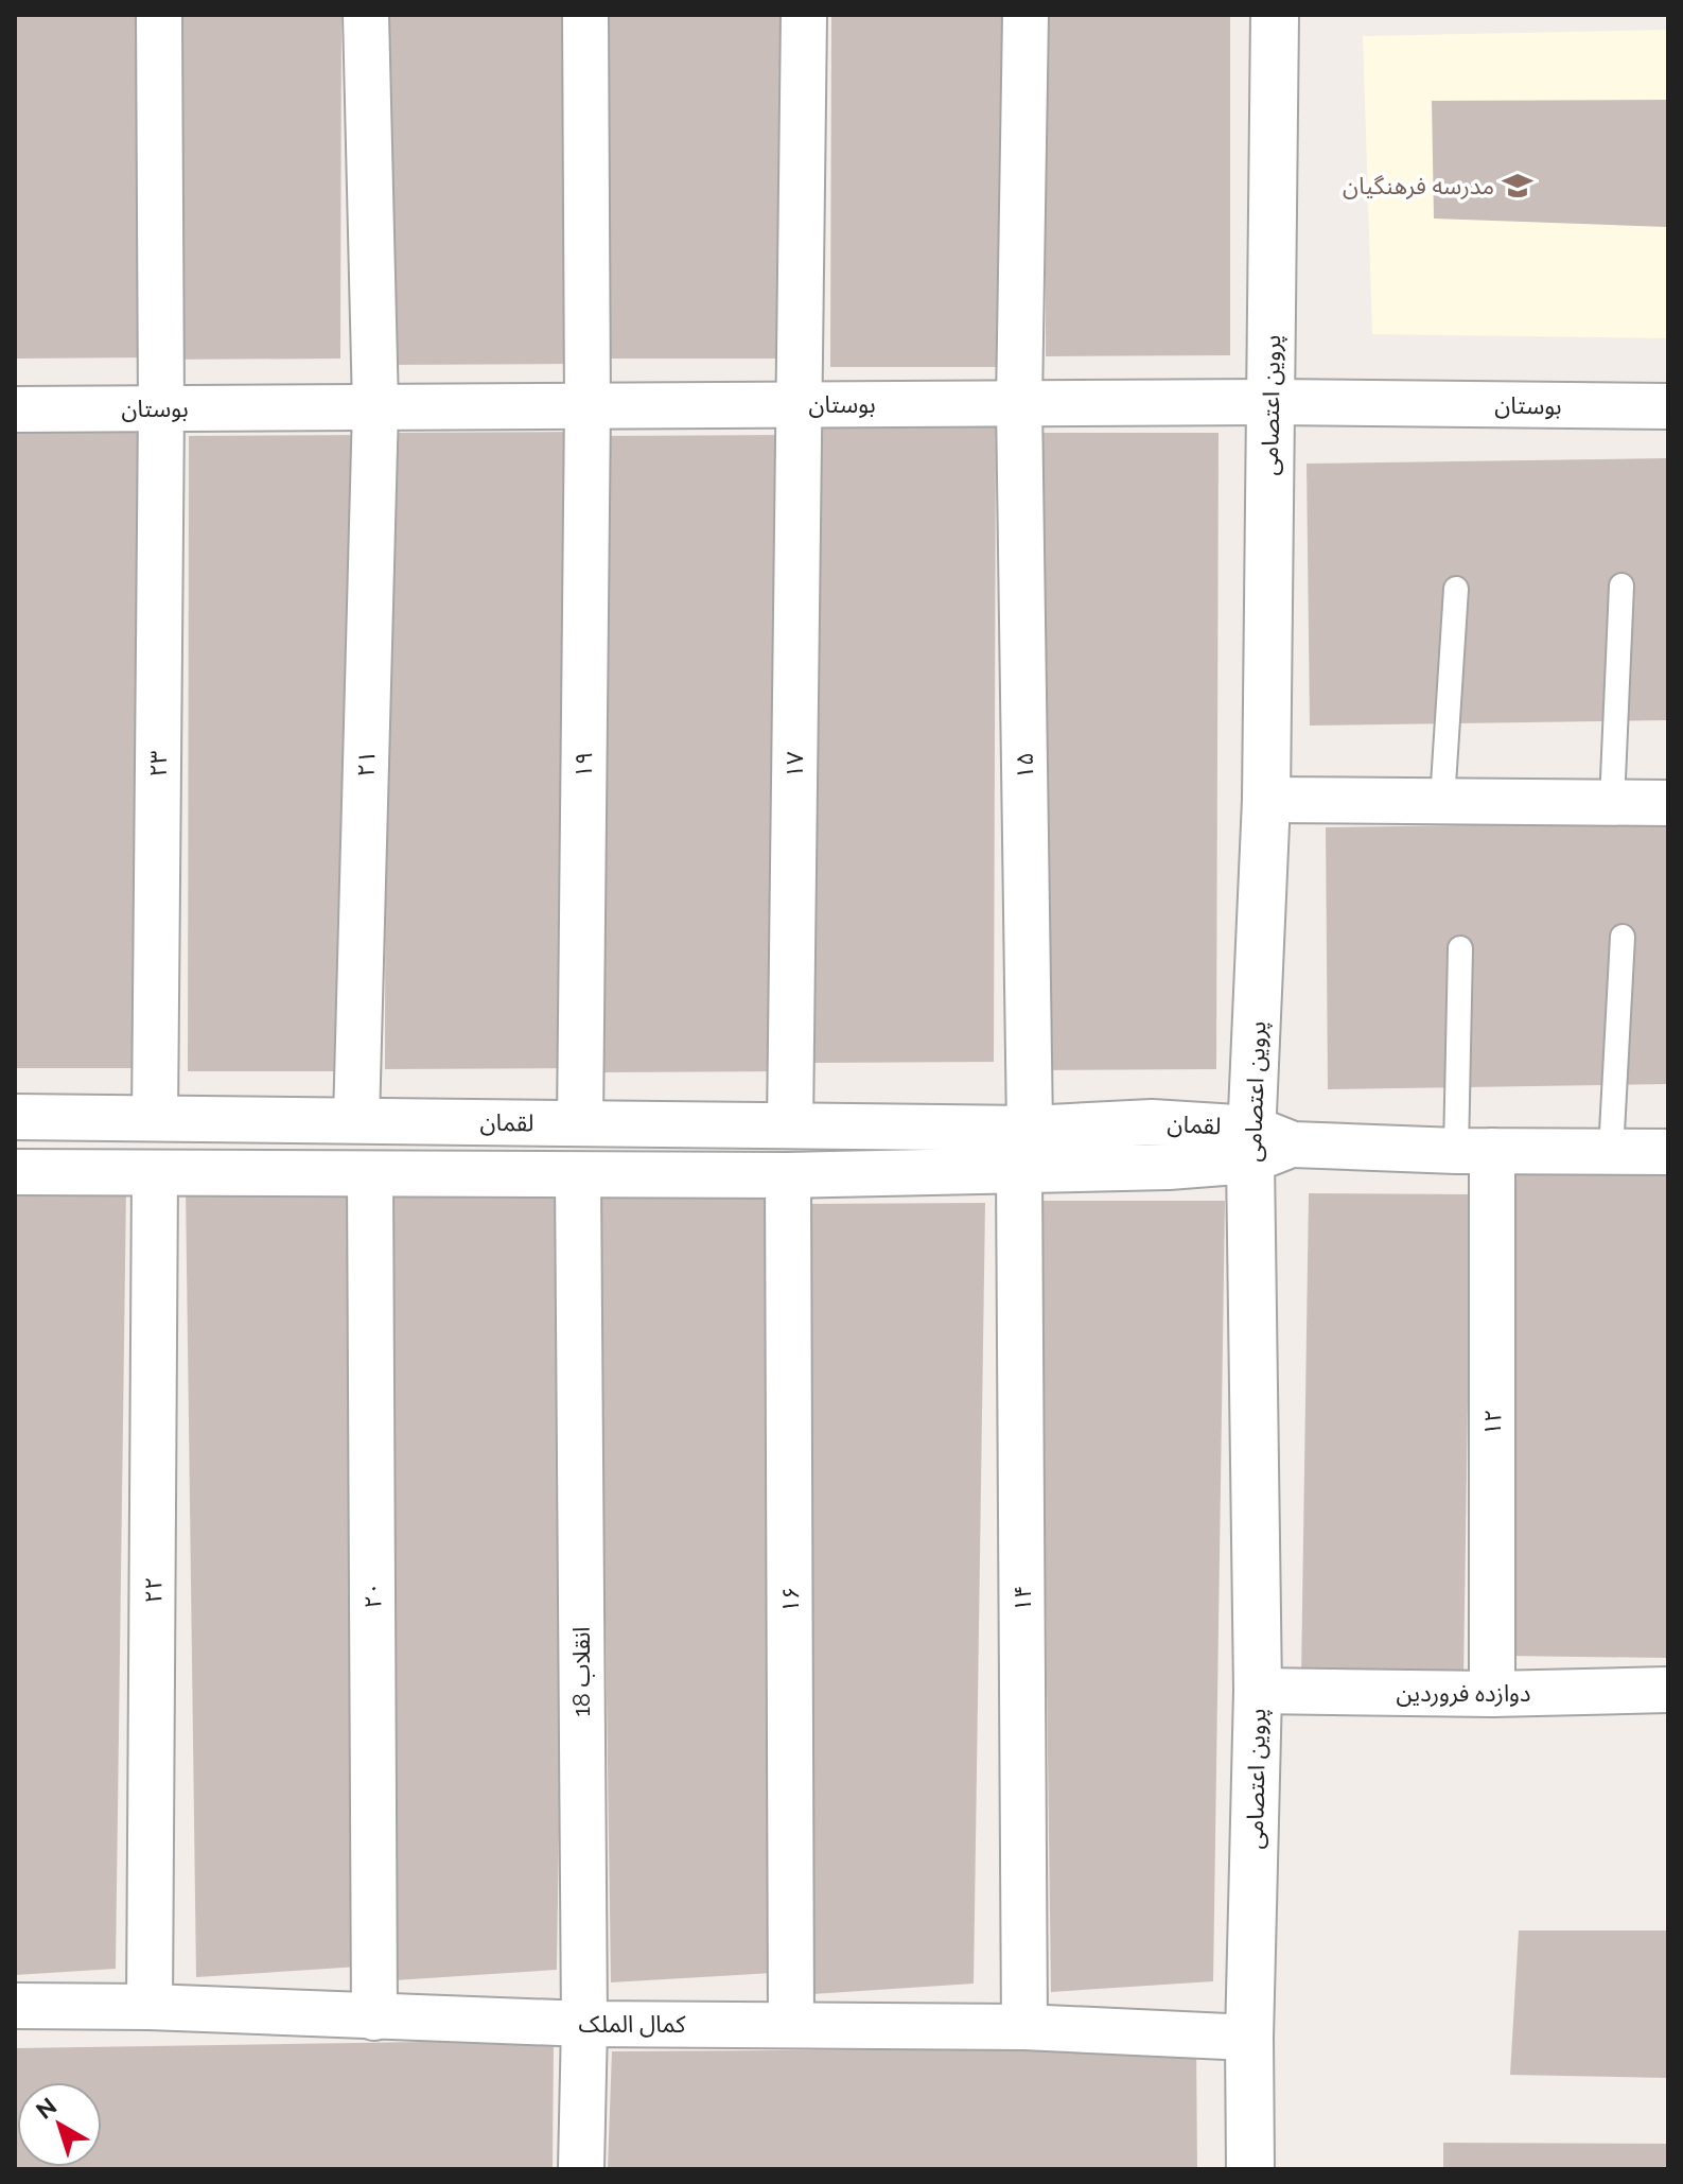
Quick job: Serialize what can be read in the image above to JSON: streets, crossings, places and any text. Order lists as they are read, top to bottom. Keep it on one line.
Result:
{"streets":{"street":["بوستان","پروین اعتصامی","۲۳","۲۱","۱۹","۱۷","۱۵","لقمان","۱۲","۲۲","۲۰","۱۴","۱۶","انقلاب 18","دوازده فروردین","کمال الملک"]},"crossings":[["بوستان","پروین اعتصامی"],["بوستان","۲۳"],["بوستان","۲۱"],["بوستان","۱۹"],["بوستان","۱۷"],["بوستان","۱۵"],["پروین اعتصامی","لقمان"],["پروین اعتصامی","دوازده فروردین"],["پروین اعتصامی","کمال الملک"],["۲۳","لقمان"],["۲۱","لقمان"],["۱۹","لقمان"],["۱۷","لقمان"],["۱۵","لقمان"],["۱۵","۱۴"],["لقمان","۱۲"],["لقمان","۲۲"],["لقمان","۲۰"],["لقمان","۱۴"],["لقمان","۱۶"],["لقمان","انقلاب 18"],["۱۲","دوازده فروردین"],["۲۲","کمال الملک"],["۲۰","کمال الملک"],["۱۴","کمال الملک"],["۱۶","کمال الملک"],["انقلاب 18","کمال الملک"]],"places":{"school or university":["مدرسه فرهنگیان"]},"north":"top left"}
